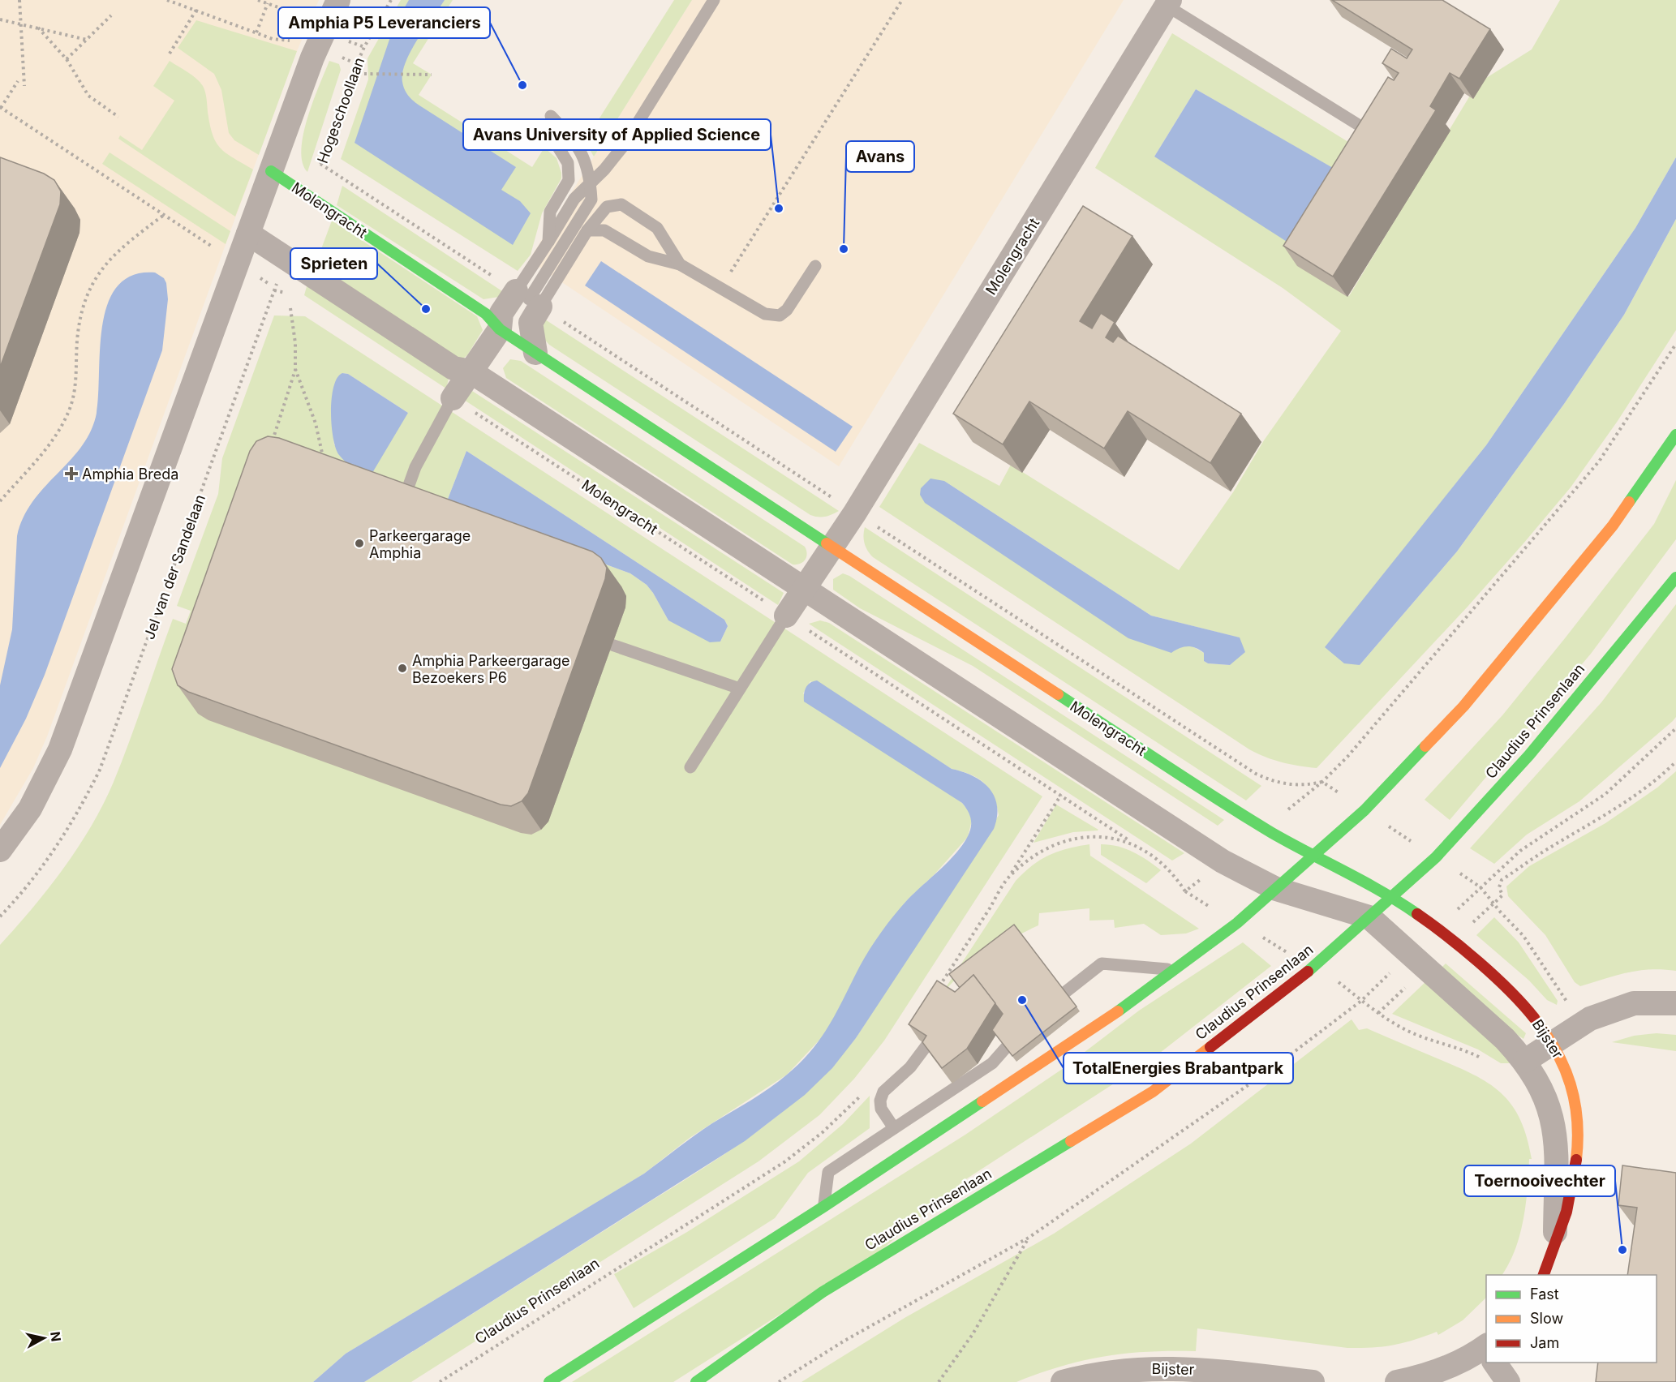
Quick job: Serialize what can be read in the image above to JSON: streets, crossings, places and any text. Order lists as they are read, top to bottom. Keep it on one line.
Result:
{"streets":{"main road":["Molengracht","Claudius Prinsenlaan","Bijster"],"path":["Hogeschoollaan","Jel van der Sandelaan"]},"crossings":[["Hogeschoollaan","Molengracht"],["Molengracht","Claudius Prinsenlaan"],["Molengracht","Bijster"],["Claudius Prinsenlaan","Bijster"]],"places":{"other":["Amphia P5 Leveranciers","Avans University of Applied Science","Avans","Sprieten","Parkeergarage Amphia","Amphia Parkeergarage Bezoekers P6","TotalEnergies Brabantpark","Toernooivechter"],"health":["Amphia Breda"]},"legend":["Fast","Slow","Jam"],"north":"right"}
